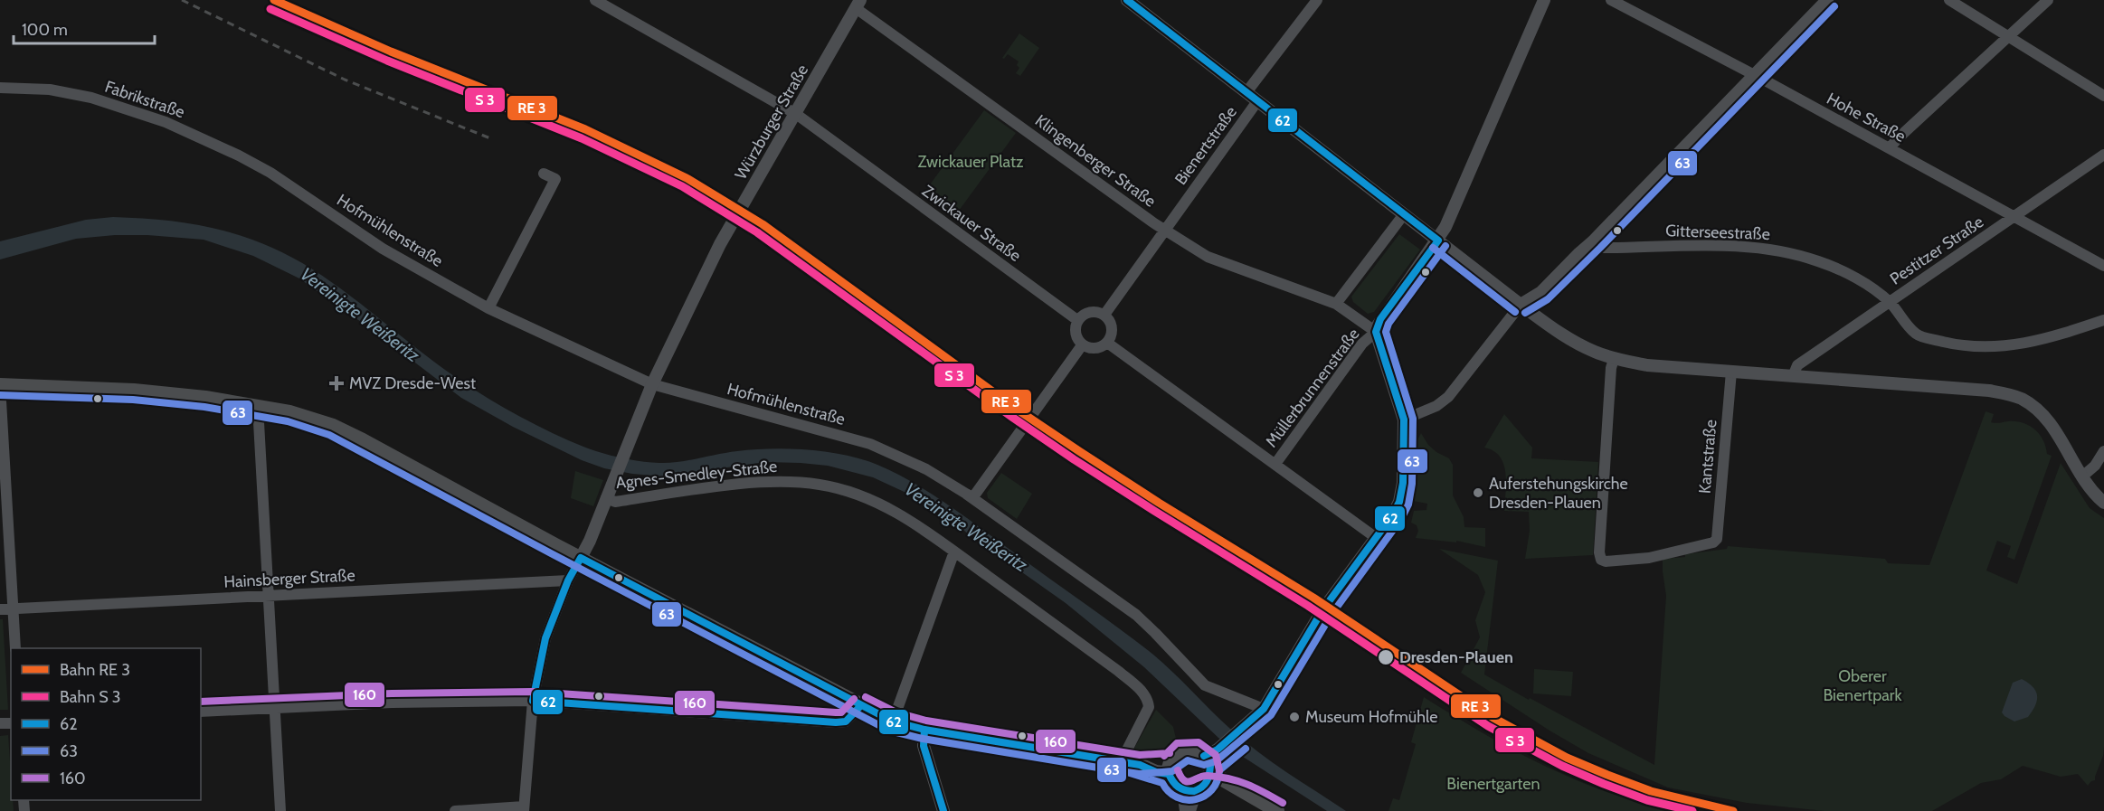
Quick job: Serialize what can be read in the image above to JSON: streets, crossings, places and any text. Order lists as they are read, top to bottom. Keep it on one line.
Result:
{"streets":{"street":["Fabrikstraße","Hohe Straße","Würzburger Straße","Bienertstraße","Klingenberger Straße","Zwickauer Straße","Hofmühlenstraße","Gitterseestraße","Pestitzer Straße","Müllerbrunnenstraße","Kantstraße","Agnes-Smedley-Straße","Hainsberger Straße"]},"crossings":[["Fabrikstraße","Hofmühlenstraße"],["Hohe Straße","Pestitzer Straße"],["Würzburger Straße","Klingenberger Straße"],["Würzburger Straße","Zwickauer Straße"],["Würzburger Straße","Hofmühlenstraße"],["Würzburger Straße","Agnes-Smedley-Straße"],["Bienertstraße","Klingenberger Straße"],["Bienertstraße","Zwickauer Straße"],["Klingenberger Straße","Müllerbrunnenstraße"],["Gitterseestraße","Pestitzer Straße"]],"water":["Vereinigte Weißeritz"],"parks":["Zwickauer Platz","Oberer Bienertpark","Bienertgarten"],"places":{"health":["MVZ Dresde-West"],"other":["Auferstehungskirche Dresden-Plauen","Dresden-Plauen","Museum Hofmühle"]},"lines":["transit line 62","transit line 63","transit line 160"],"legend":["Bahn RE 3","Bahn S 3","62","63","160"],"scale_bar":"100 m"}
